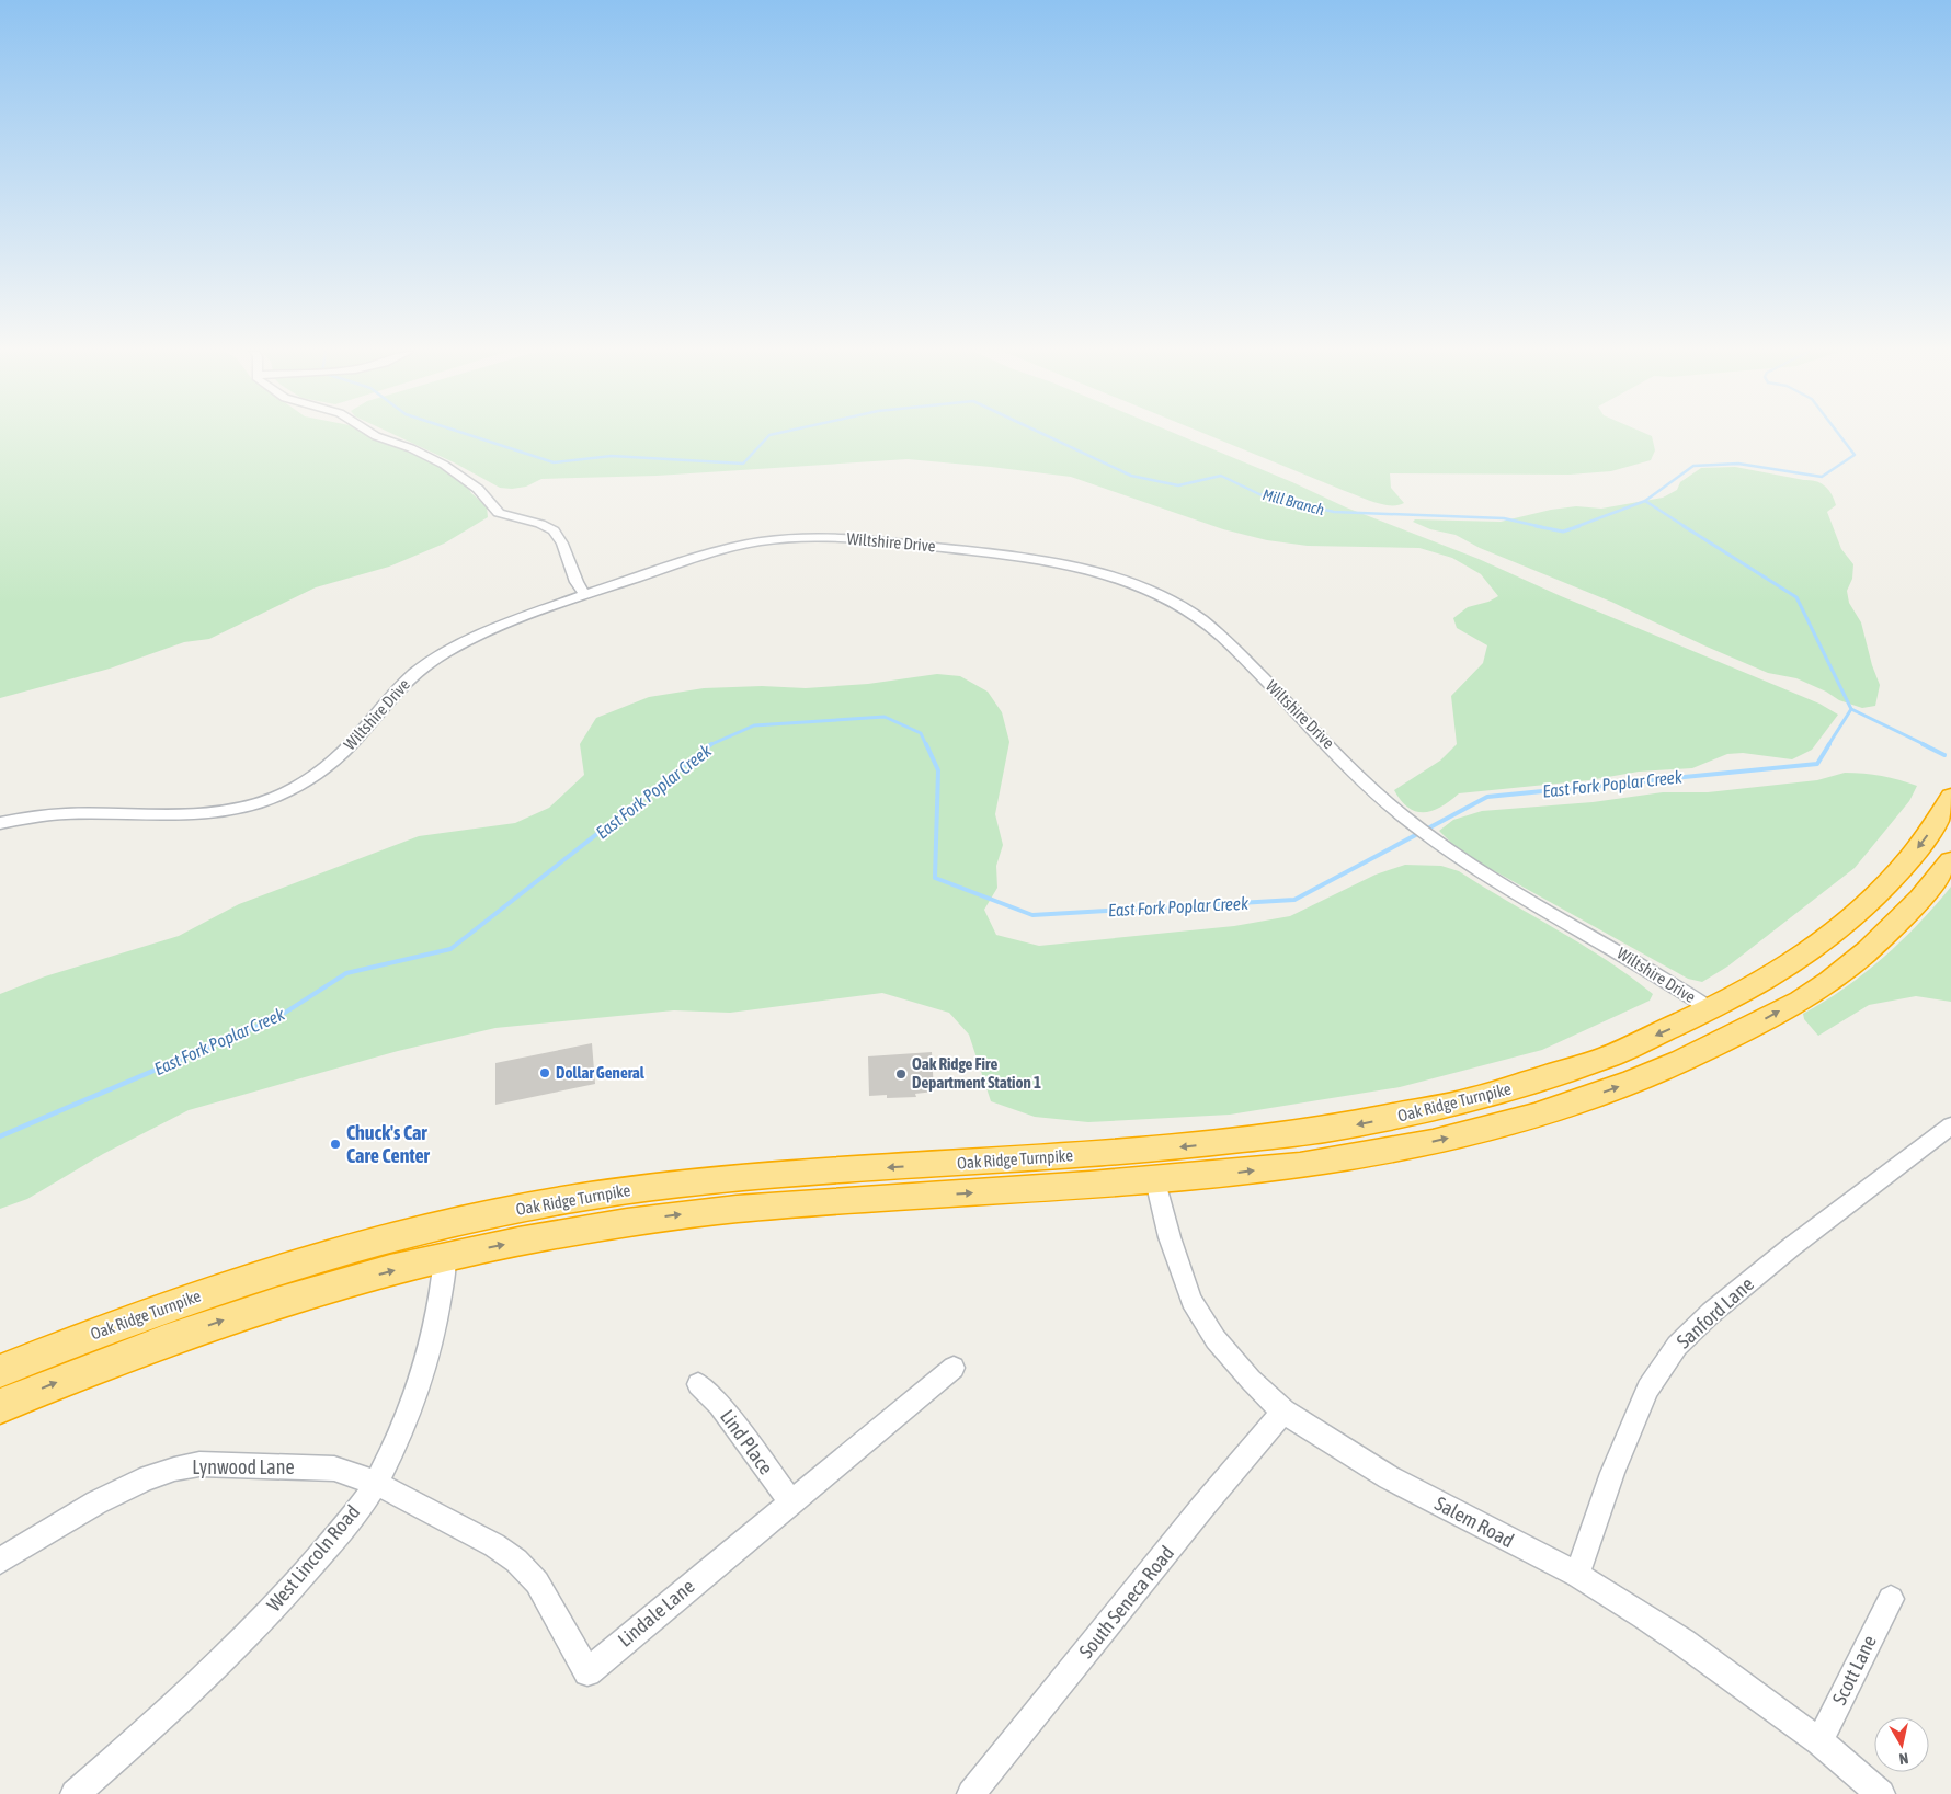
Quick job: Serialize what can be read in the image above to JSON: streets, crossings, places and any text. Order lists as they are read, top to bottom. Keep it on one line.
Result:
{"streets":{"highway":["Oak Ridge Turnpike"],"street":["Wiltshire Drive","Sanford Lane","Lind Place","Lynwood Lane","Salem Road","West Lincoln Road","South Seneca Road","Lindale Lane","Scott Lane"]},"crossings":[["Wiltshire Drive","Oak Ridge Turnpike"],["Oak Ridge Turnpike","Salem Road"],["Oak Ridge Turnpike","West Lincoln Road"],["Sanford Lane","Salem Road"],["Lind Place","Lindale Lane"],["Lynwood Lane","West Lincoln Road"],["Lynwood Lane","Lindale Lane"],["Salem Road","South Seneca Road"],["Salem Road","Scott Lane"],["West Lincoln Road","Lindale Lane"]],"water":["Mill Branch","East Fork Poplar Creek"],"places":["Dollar General","Oak Ridge Fire Department Station 1","Chuck's Car Care Center"],"north":"bottom"}
